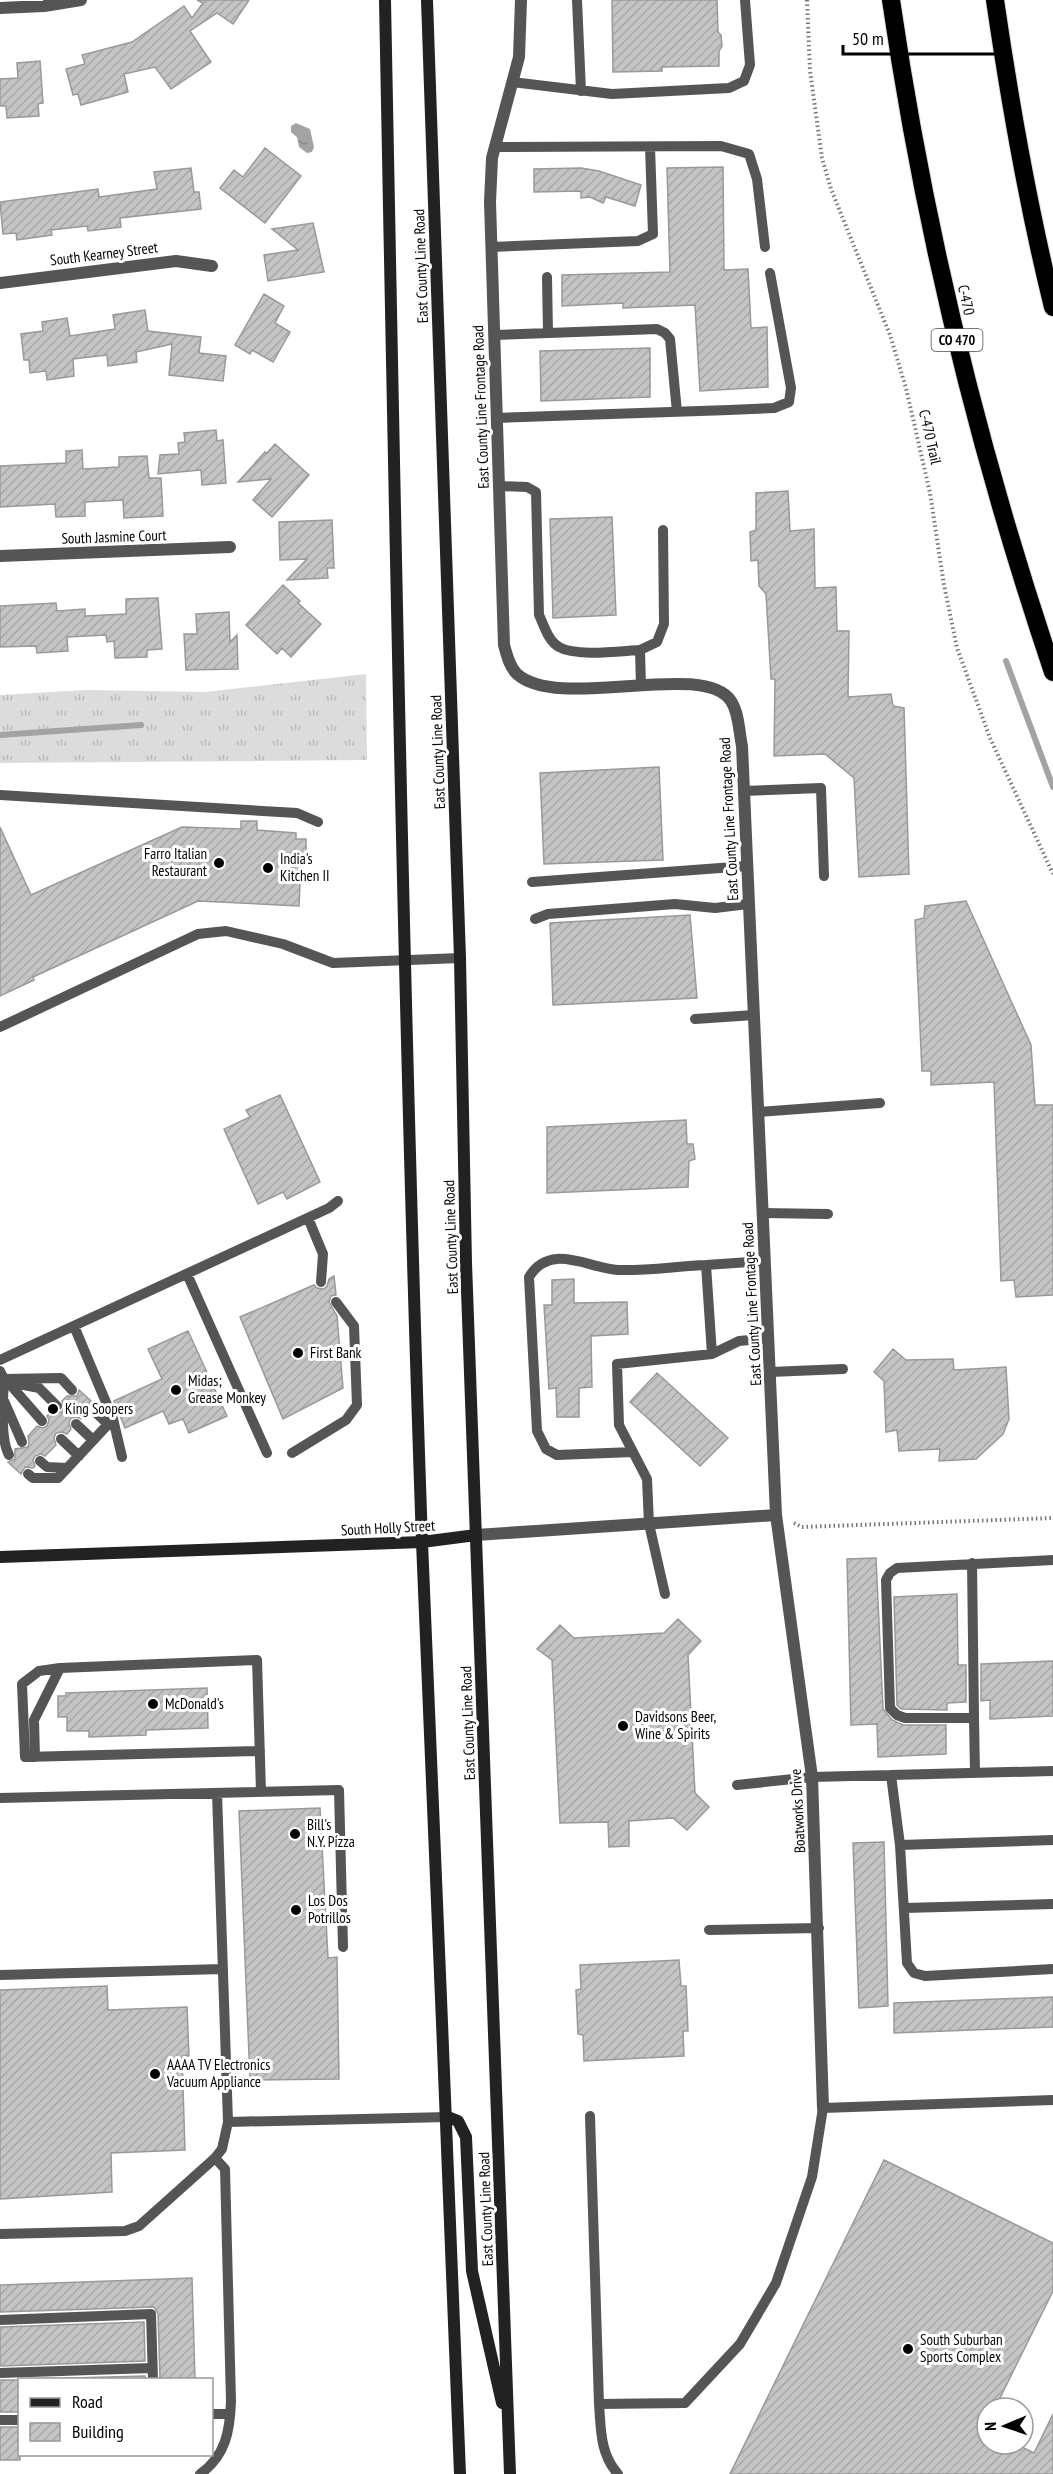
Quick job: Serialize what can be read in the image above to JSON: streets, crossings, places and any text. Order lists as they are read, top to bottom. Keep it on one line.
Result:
{"streets":{"highway":["C-470","CO 470"],"main road":["East County Line Road","South Holly Street"],"street":["South Kearney Street","East County Line Frontage Road","South Jasmine Court","Boatworks Drive"],"path":["C-470 Trail"]},"crossings":[["East County Line Road","South Holly Street"],["East County Line Frontage Road","South Holly Street"],["East County Line Frontage Road","Boatworks Drive"],["South Holly Street","Boatworks Drive"]],"places":["Farro Italian Restaurant","India's Kitchen II","First Bank","Midas; Grease Monkey","King Soopers","McDonald's","Davidsons Beer, Wine & Spirits","Bill's N.Y. Pizza","Los Dos Potrillos","AAAA TV Electronics Vacuum Appliance","South Suburban Sports Complex"],"legend":["Road","Building"],"scale_bar":"50 m","north":"left"}
